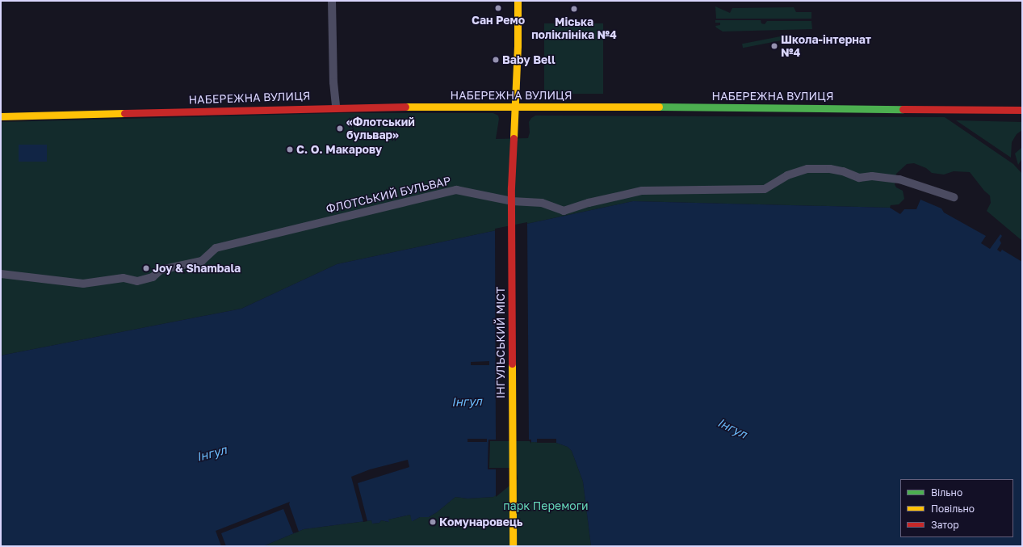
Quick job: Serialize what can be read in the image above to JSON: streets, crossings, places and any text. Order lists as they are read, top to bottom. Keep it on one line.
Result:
{"streets":{"main road":["НАБЕРЕЖНА ВУЛИЦЯ","ІНГУЛЬСЬКИЙ МІСТ"],"street":["ФЛОТСЬКИЙ БУЛЬВАР"]},"crossings":[["НАБЕРЕЖНА ВУЛИЦЯ","ІНГУЛЬСЬКИЙ МІСТ"]],"water":["Інгул"],"parks":["парк Перемоги"],"places":["Сан Ремо","Міська поліклініка №4","Школа-інтернат №4","Baby Bell","«Флотський бульвар»","С. О. Макарову","Joy & Shambala","Комунаровець"],"legend":["Вільно","Повільно","Затор"]}
